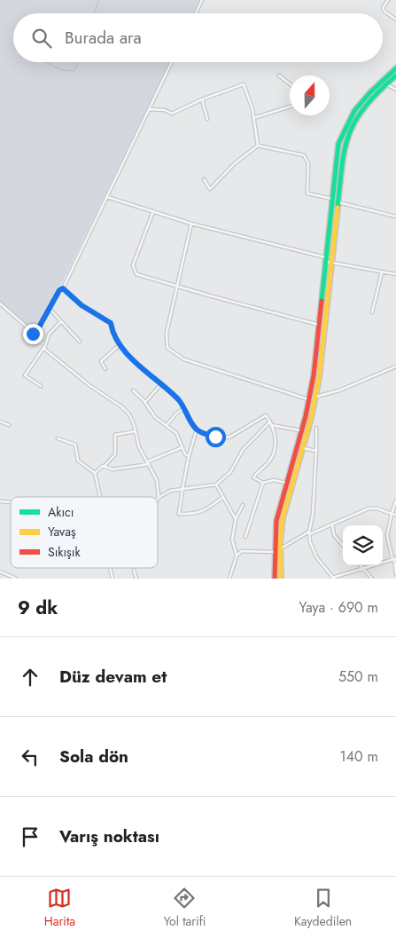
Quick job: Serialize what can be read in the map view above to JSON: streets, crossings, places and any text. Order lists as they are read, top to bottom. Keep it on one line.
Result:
{"legend":["Akıcı","Yavaş","Sıkışık"],"north":"top","page":{"search":"Burada ara","heading":["9 dk","Yaya · 690 m"],"list":[["Düz devam et","550 m"],["Sola dön","140 m"],"Varış noktası"],"nav":["Harita","Yol tarifi","Kaydedilen"]}}
